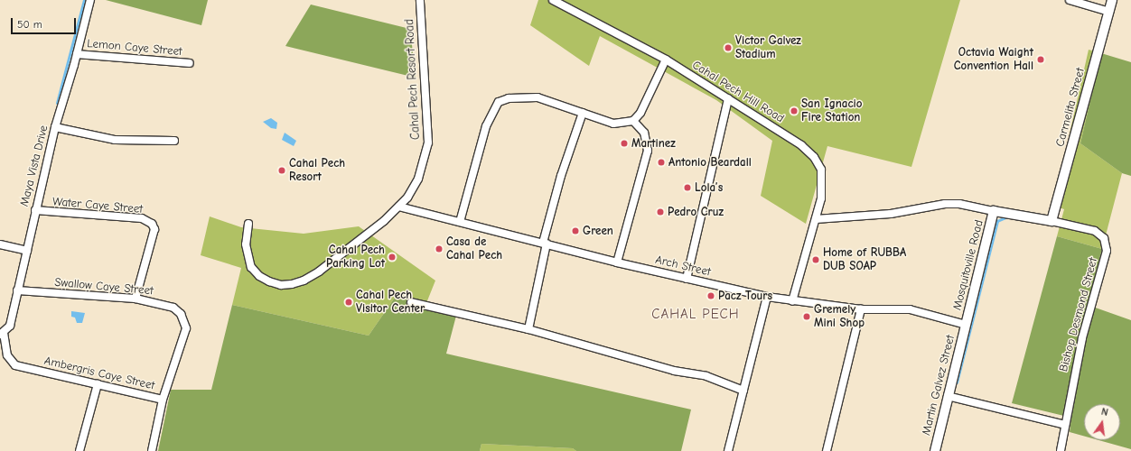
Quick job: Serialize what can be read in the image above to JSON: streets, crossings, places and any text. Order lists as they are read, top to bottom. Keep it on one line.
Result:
{"streets":{"street":["Lemon Caye Street","Cahal Pech Resort Road","Cahal Pech Hill Road","Carmelita Street","Maya Vista Drive","Water Caye Street","Mosquitoville Road","Arch Street","Swallow Caye Street","Bishop Desmond Street","Ambergris Caye Street","Martin Galvez Street"]},"crossings":[["Lemon Caye Street","Maya Vista Drive"],["Cahal Pech Resort Road","Arch Street"],["Cahal Pech Hill Road","Arch Street"],["Carmelita Street","Bishop Desmond Street"],["Maya Vista Drive","Water Caye Street"],["Maya Vista Drive","Swallow Caye Street"],["Maya Vista Drive","Ambergris Caye Street"],["Water Caye Street","Swallow Caye Street"],["Mosquitoville Road","Arch Street"],["Mosquitoville Road","Martin Galvez Street"],["Arch Street","Martin Galvez Street"],["Swallow Caye Street","Ambergris Caye Street"]],"districts":["CAHAL PECH"],"places":["Victor Galvez Stadium","Octavia Waight Convention Hall","San Ignacio Fire Station","Martinez","Antonio Beardall","Cahal Pech Resort","Lola’s","Pedro Cruz","Green","Casa de Cahal Pech","Cahal Pech Parking Lot","Home of RUBBA DUB SOAP","Pacz Tours","Cahal Pech Visitor Center","Gremely Mini Shop"],"scale_bar":"50 m","north":"top"}
